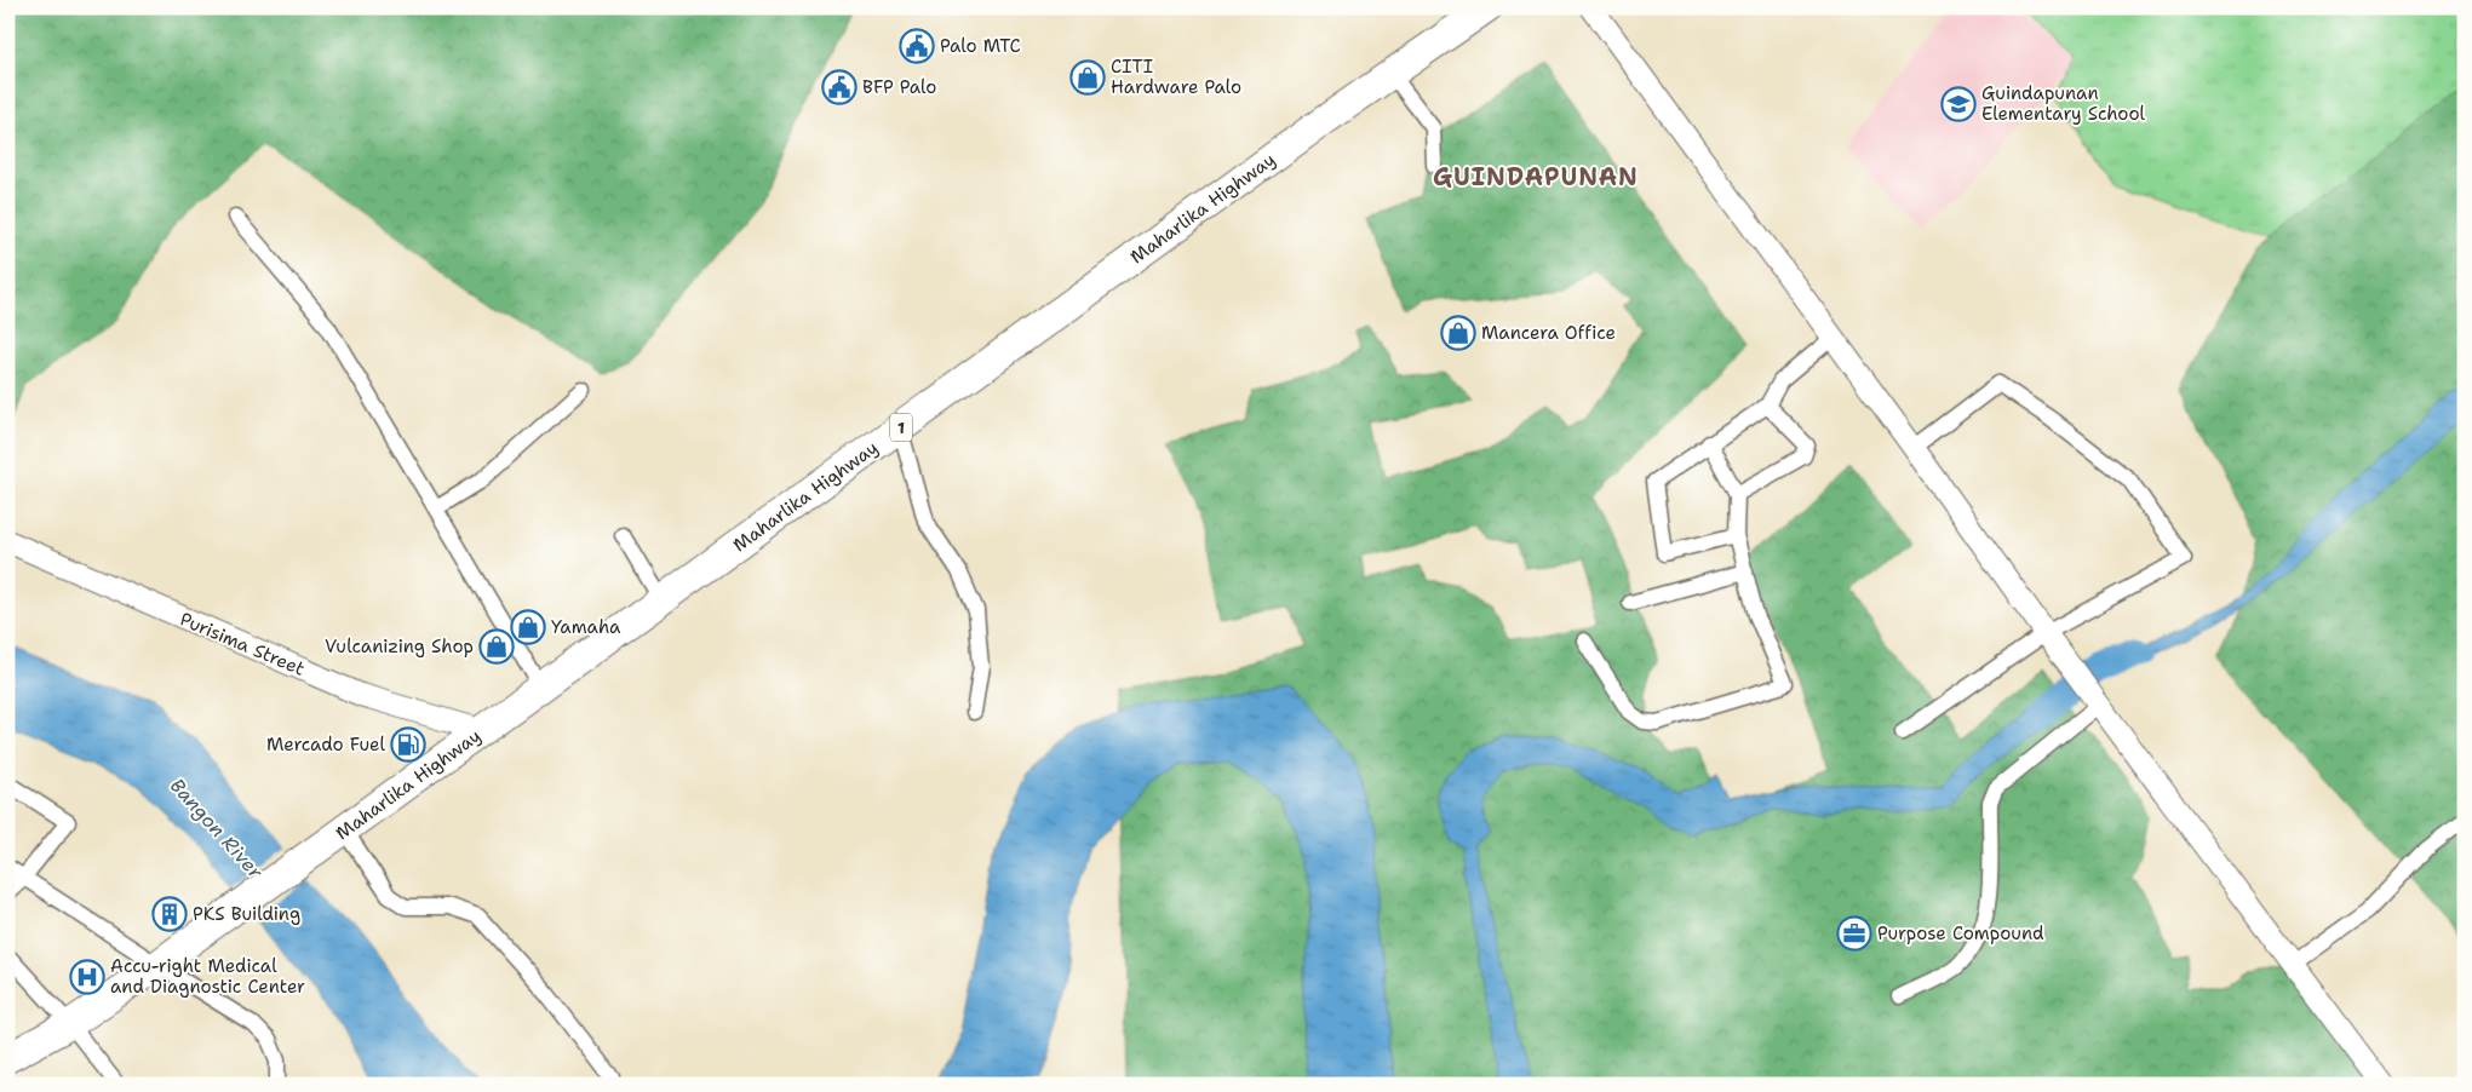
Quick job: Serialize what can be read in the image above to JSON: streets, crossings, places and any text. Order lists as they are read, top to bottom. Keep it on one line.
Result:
{"streets":{"highway":["Maharlika Highway","1"],"main road":["Purisima Street"]},"crossings":[["Maharlika Highway","1"],["Maharlika Highway","Purisima Street"]],"districts":["GUINDAPUNAN"],"water":["Bangon River"],"places":{"public building":["Palo MTC","BFP Palo"],"shop":["CITI Hardware Palo","Mancera Office","Yamaha","Vulcanizing Shop"],"school or university":["Guindapunan Elementary School"],"fuel station":["Mercado Fuel"],"building":["PKS Building"],"office":["Purpose Compound"],"hospital":["Accu-right Medical and Diagnostic Center"]}}
